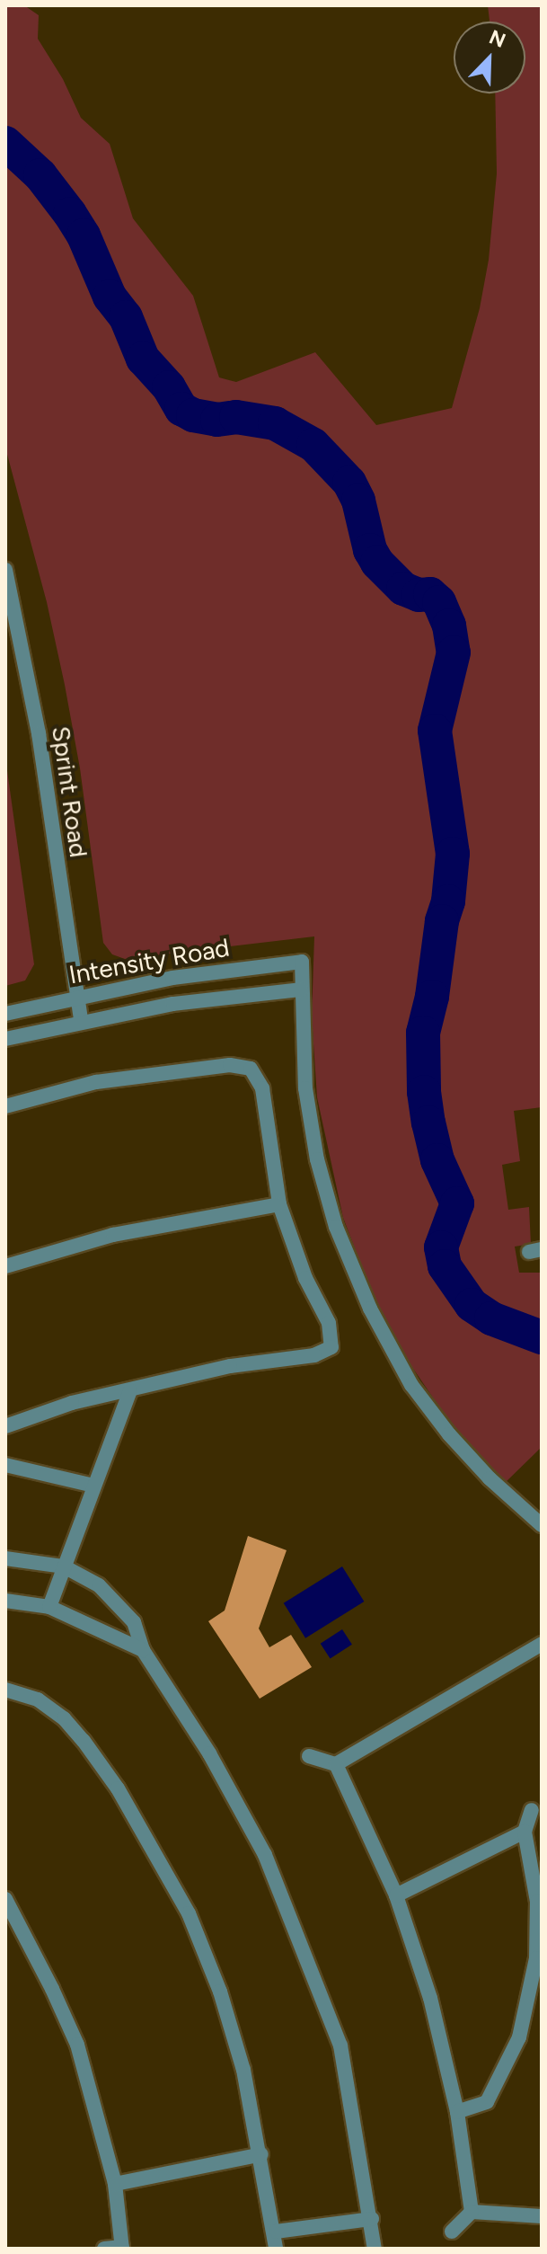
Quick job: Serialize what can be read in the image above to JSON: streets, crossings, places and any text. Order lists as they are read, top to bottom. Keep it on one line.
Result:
{"streets":{"street":["Sprint Road","Intensity Road"]},"crossings":[["Sprint Road","Intensity Road"]],"north":"top right"}
